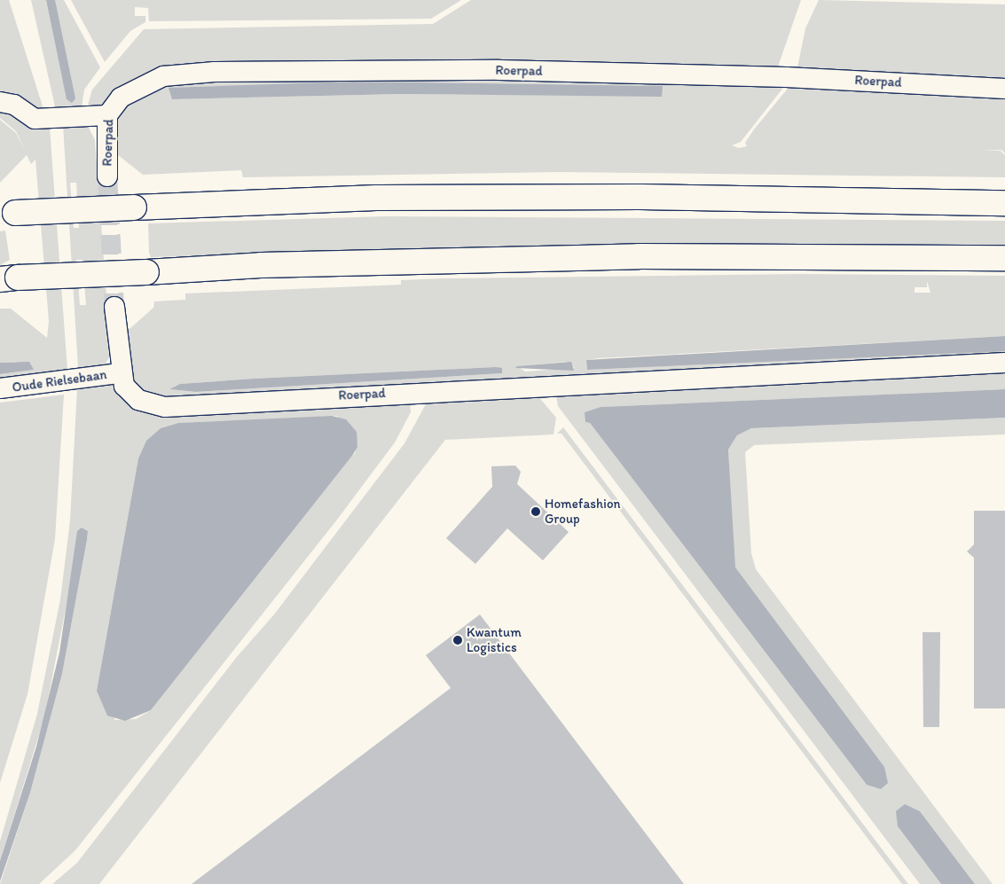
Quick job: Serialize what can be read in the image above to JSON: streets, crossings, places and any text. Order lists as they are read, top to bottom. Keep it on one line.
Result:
{"streets":{"street":["Roerpad","Oude Rielsebaan"]},"crossings":[["Roerpad","Oude Rielsebaan"]],"places":["Homefashion Group","Kwantum Logistics"]}
